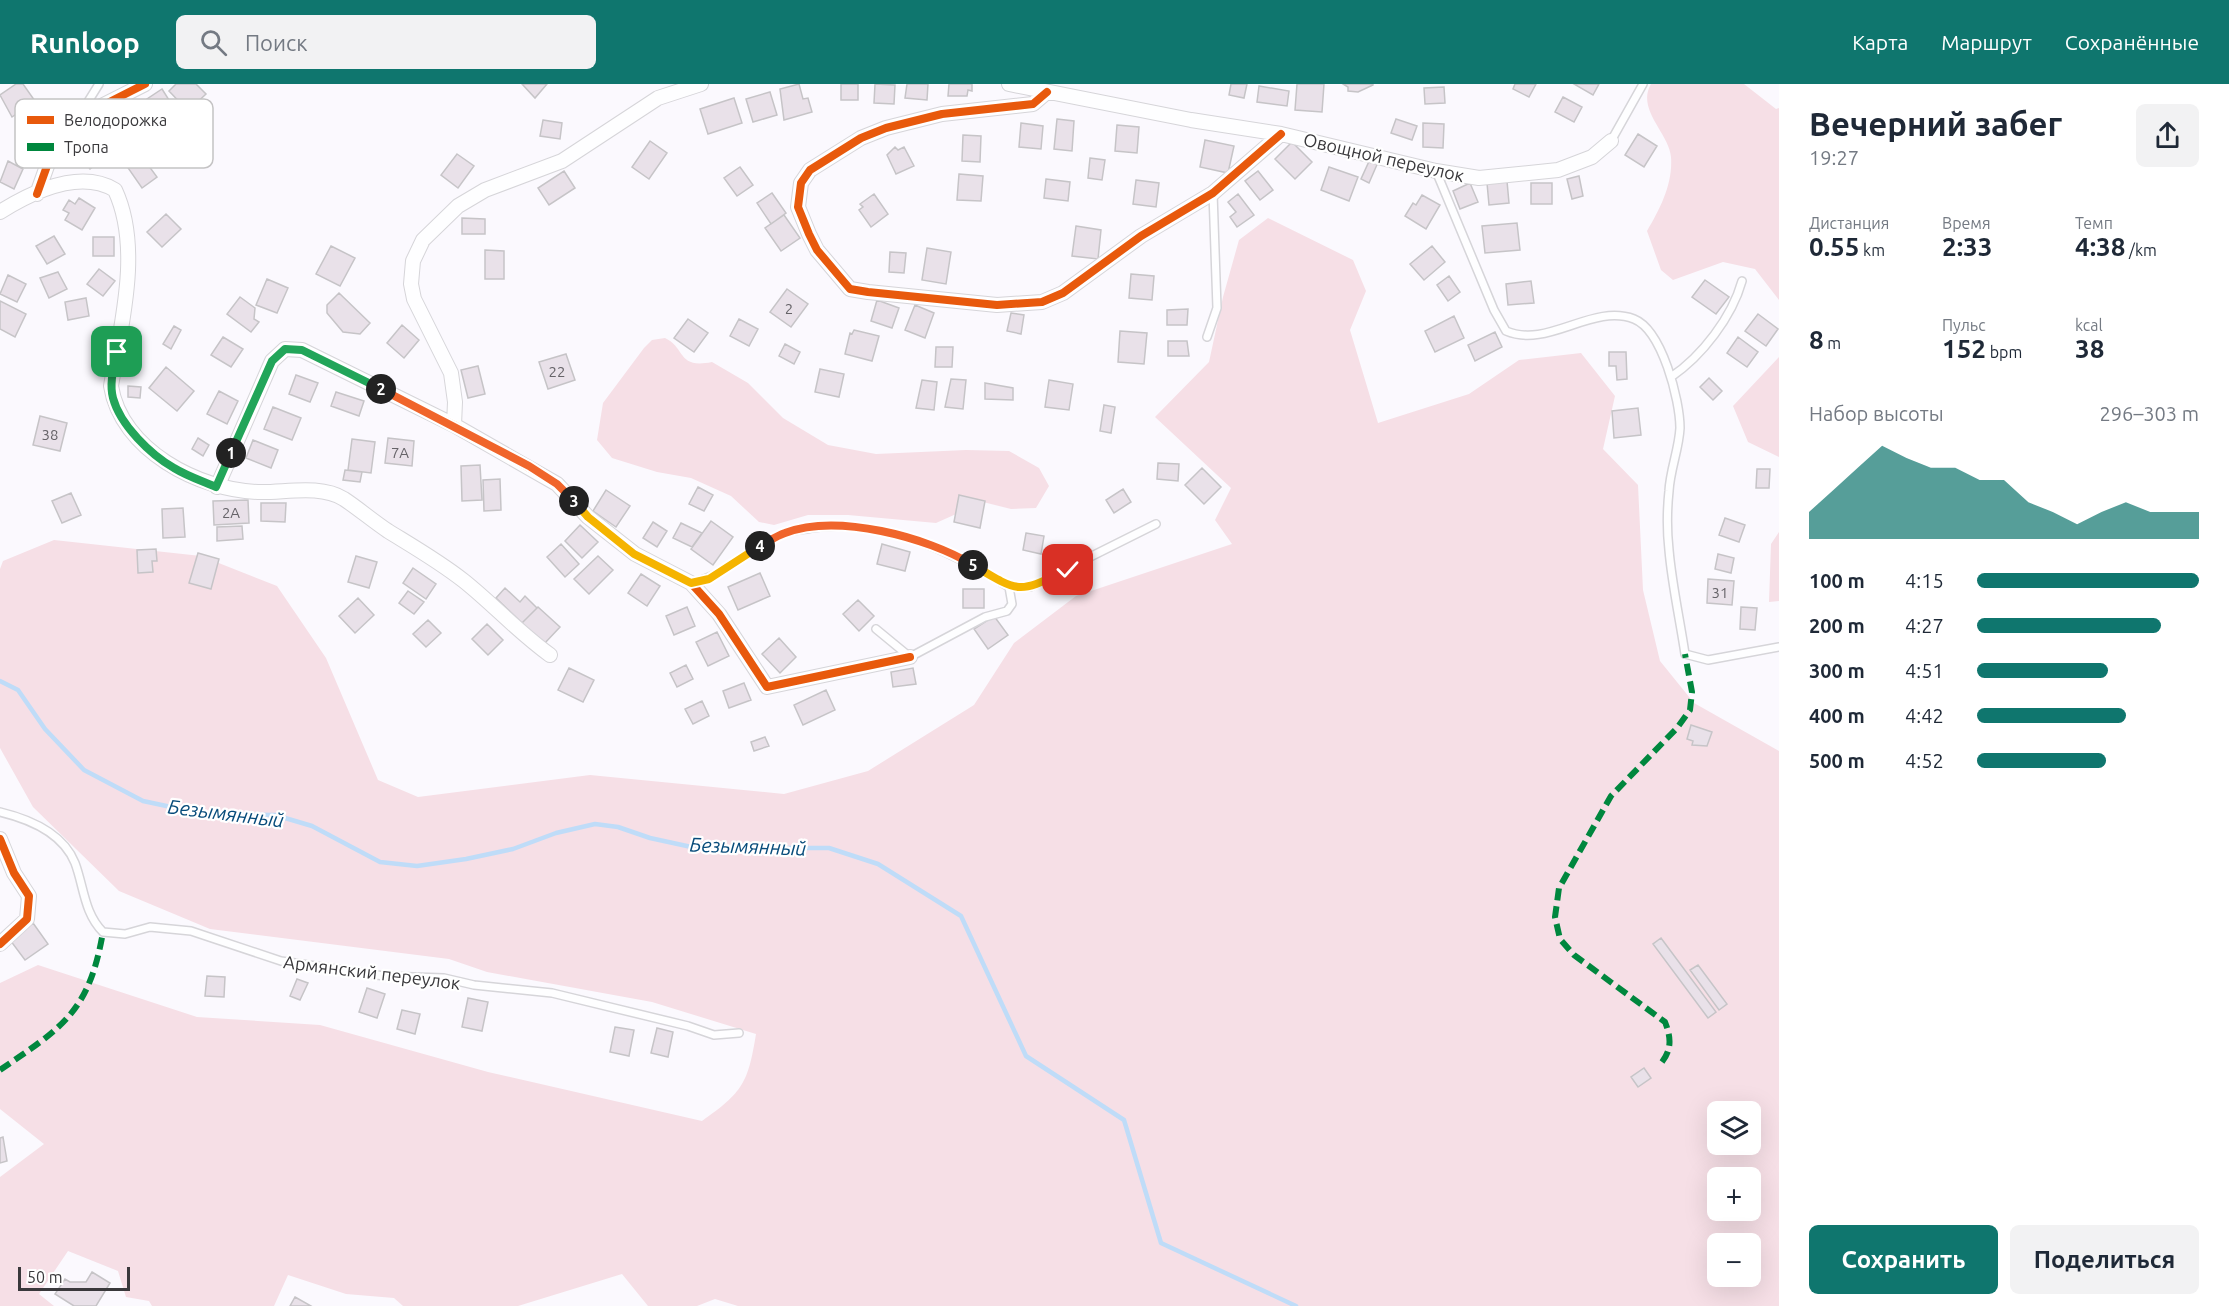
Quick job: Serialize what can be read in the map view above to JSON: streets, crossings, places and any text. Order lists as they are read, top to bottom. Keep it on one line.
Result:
{"streets":{"street":["Овощной переулок"],"lane":["Армянский переулок"]},"water":["Безымянный"],"house_numbers":["2","22","38","7А","2А","31"],"legend":["Велодорожка","Тропа"],"scale_bar":"50 m","page":{"header":"Runloop","search":"Поиск","nav":["Карта","Маршрут","Сохранённые"],"heading":["Вечерний забег","19:27"],"stats":[["Дистанция","0.55 km"],["Время","2:33"],["Темп","4:38 /km"],["8 m"],["Пульс","152 bpm"],["kcal","38"]],"pins":["2","1","3","4","5"],"chart":["Набор высоты","296–303 m"],"list":[{"name":"100 m","note":"4:15"},{"name":"200 m","note":"4:27"},{"name":"300 m","note":"4:51"},{"name":"400 m","note":"4:42"},{"name":"500 m","note":"4:52"}],"map_buttons":["+","−"],"buttons":["Сохранить","Поделиться"],"scale":"50 m"}}
